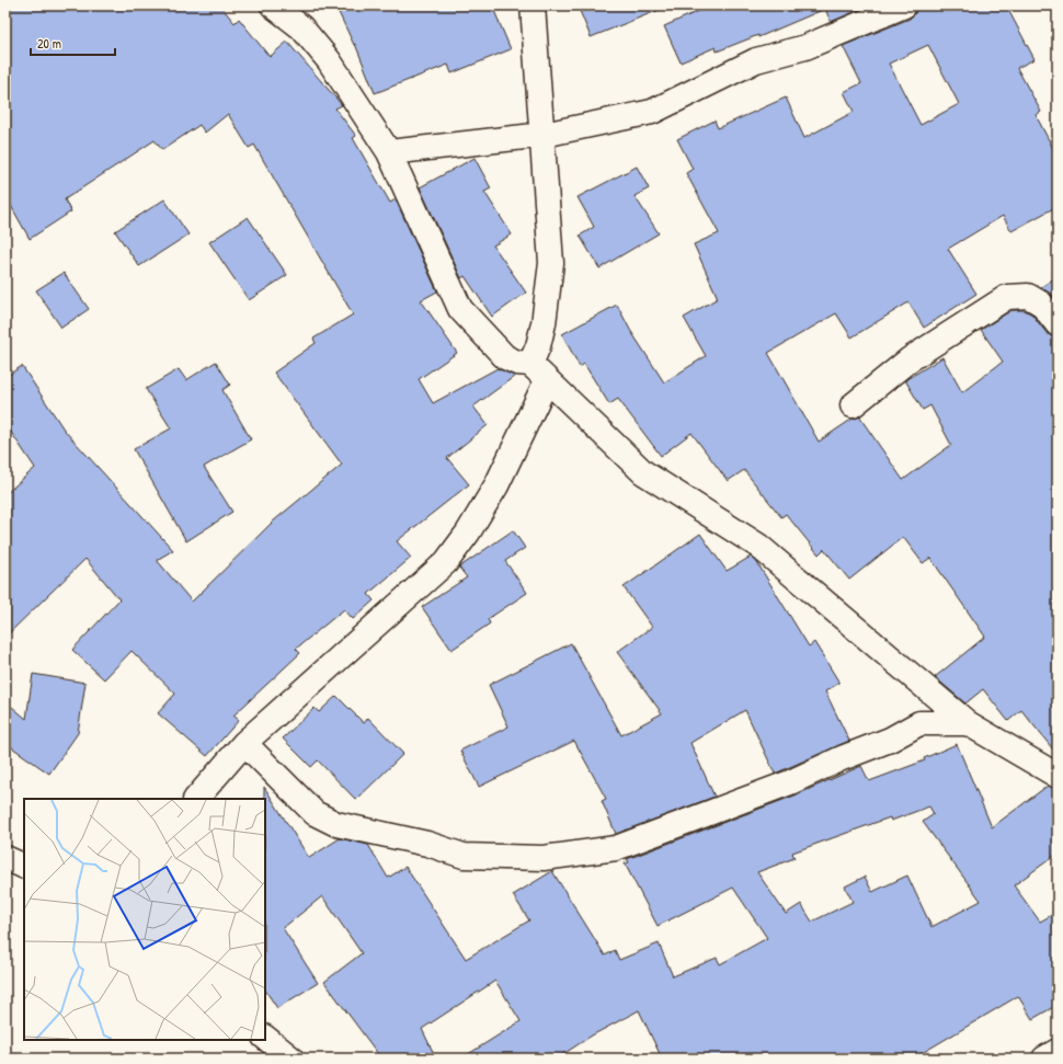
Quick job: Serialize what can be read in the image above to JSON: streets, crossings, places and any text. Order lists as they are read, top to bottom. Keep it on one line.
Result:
{"scale_bar":"20 m"}
